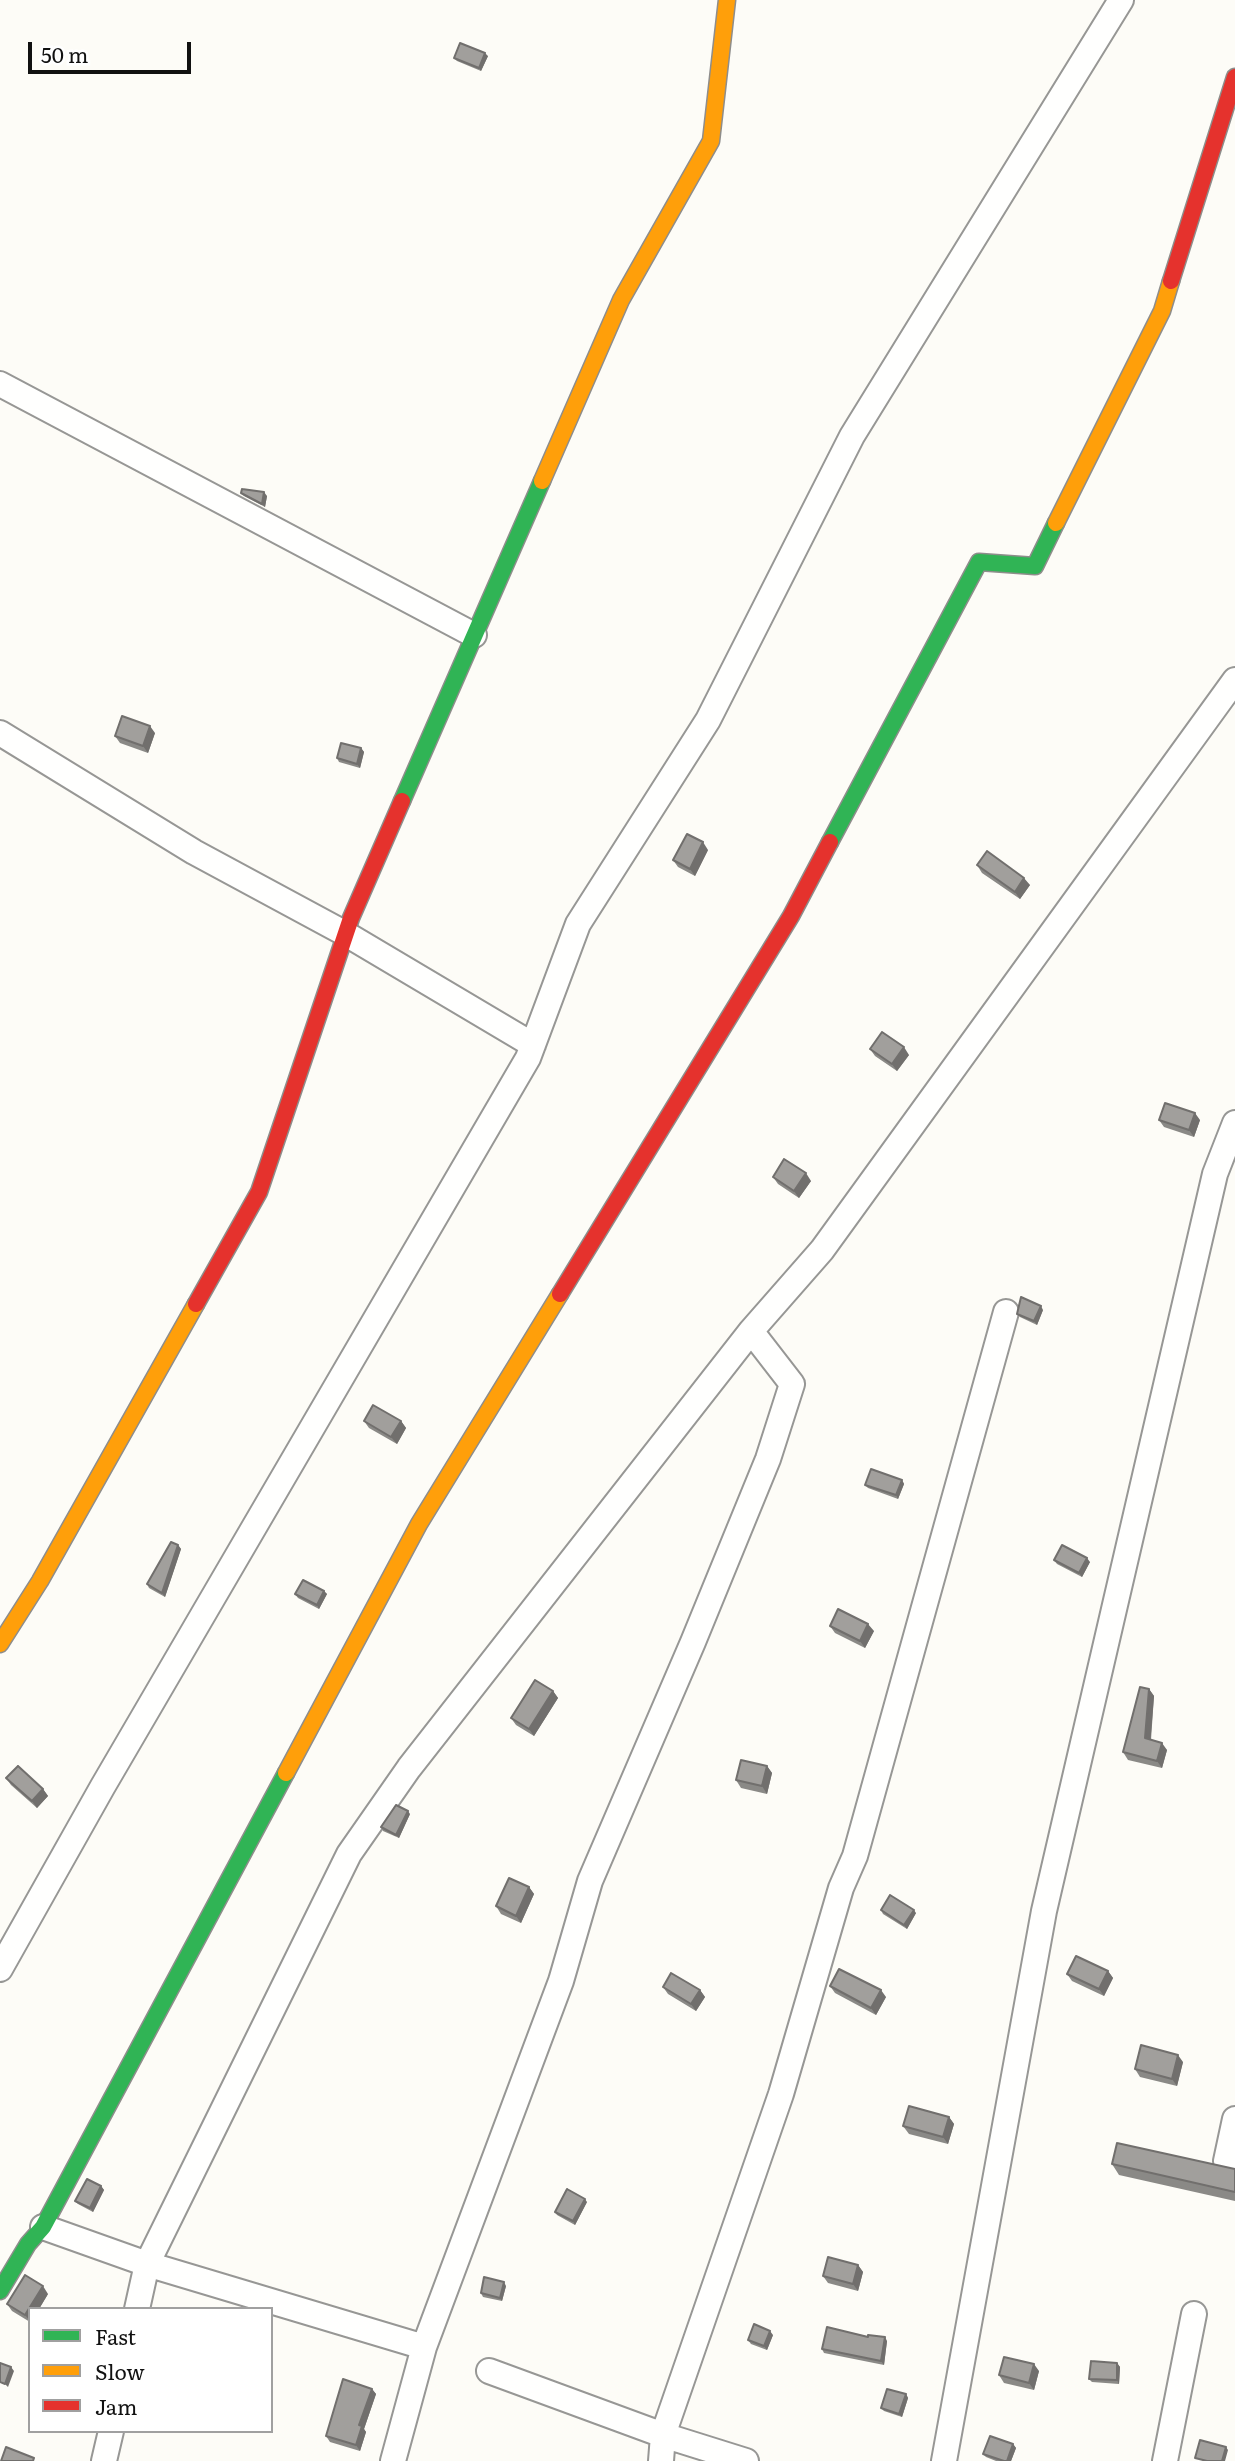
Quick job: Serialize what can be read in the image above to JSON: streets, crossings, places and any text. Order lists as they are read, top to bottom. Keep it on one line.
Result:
{"legend":["Fast","Slow","Jam"],"scale_bar":"50 m"}
